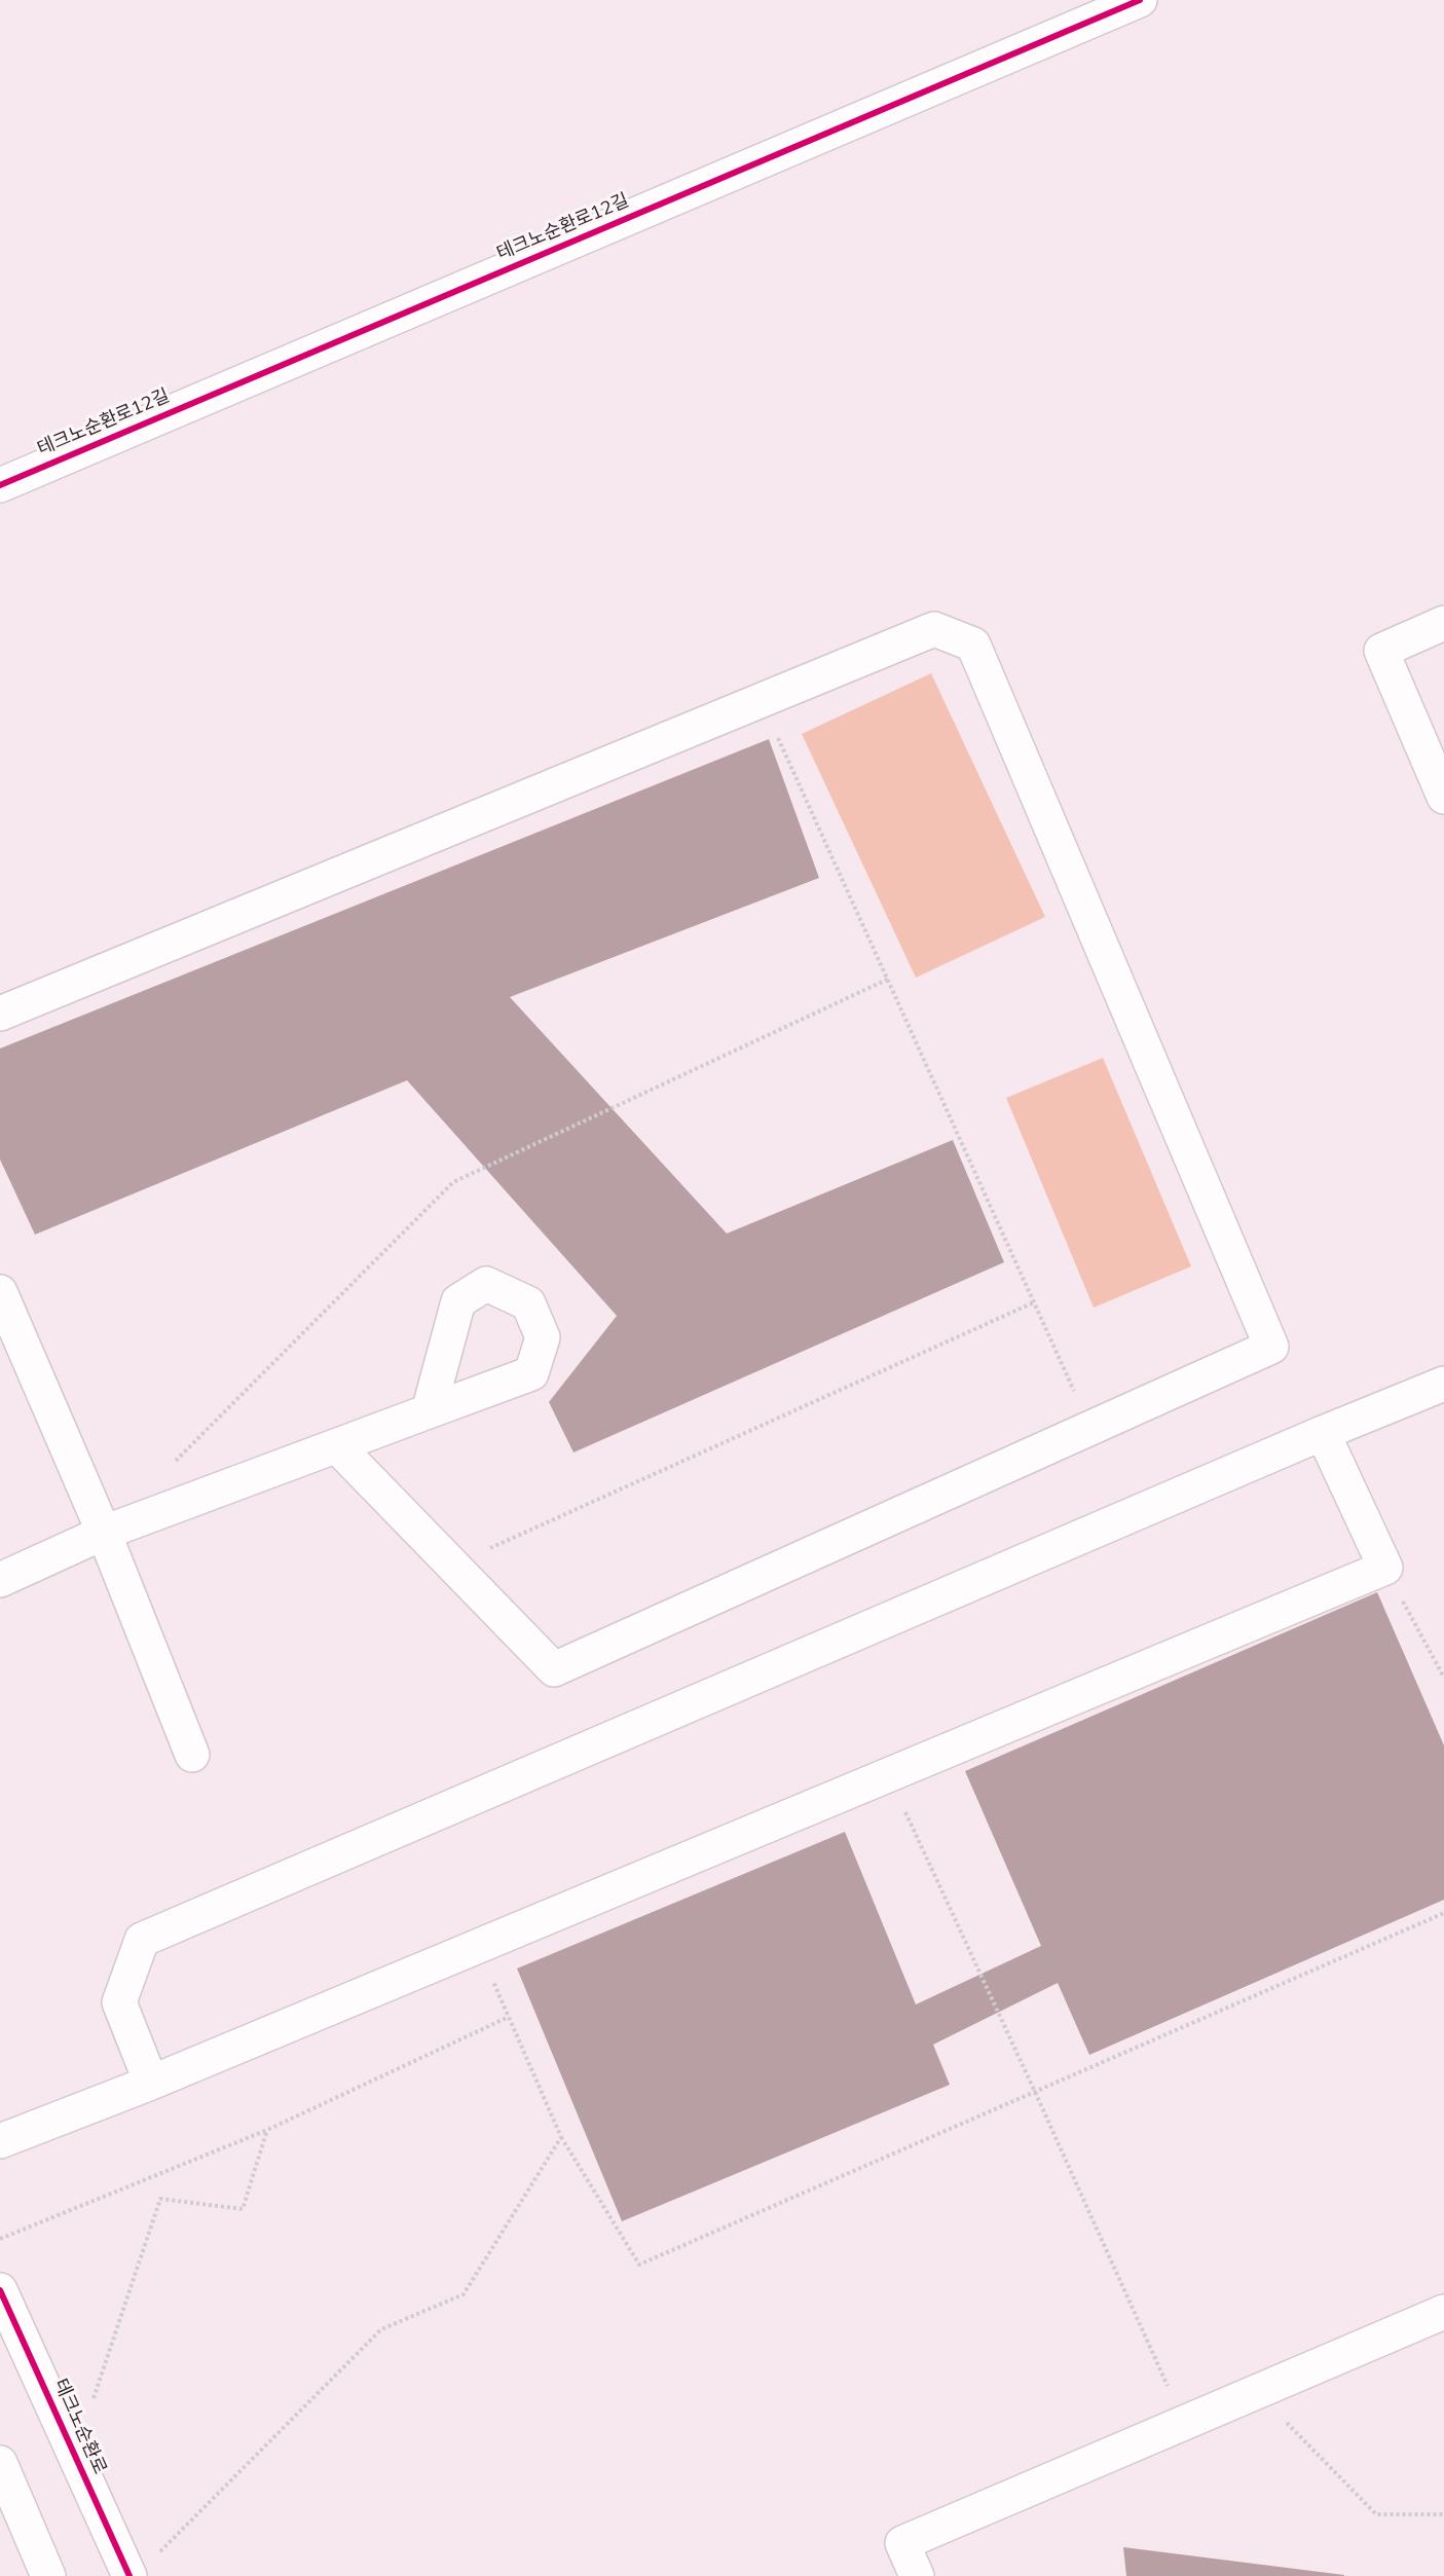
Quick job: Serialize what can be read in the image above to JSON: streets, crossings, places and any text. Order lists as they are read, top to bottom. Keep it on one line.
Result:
{"streets":{"street":["테크노순환로12길","테크노순환로"]}}
